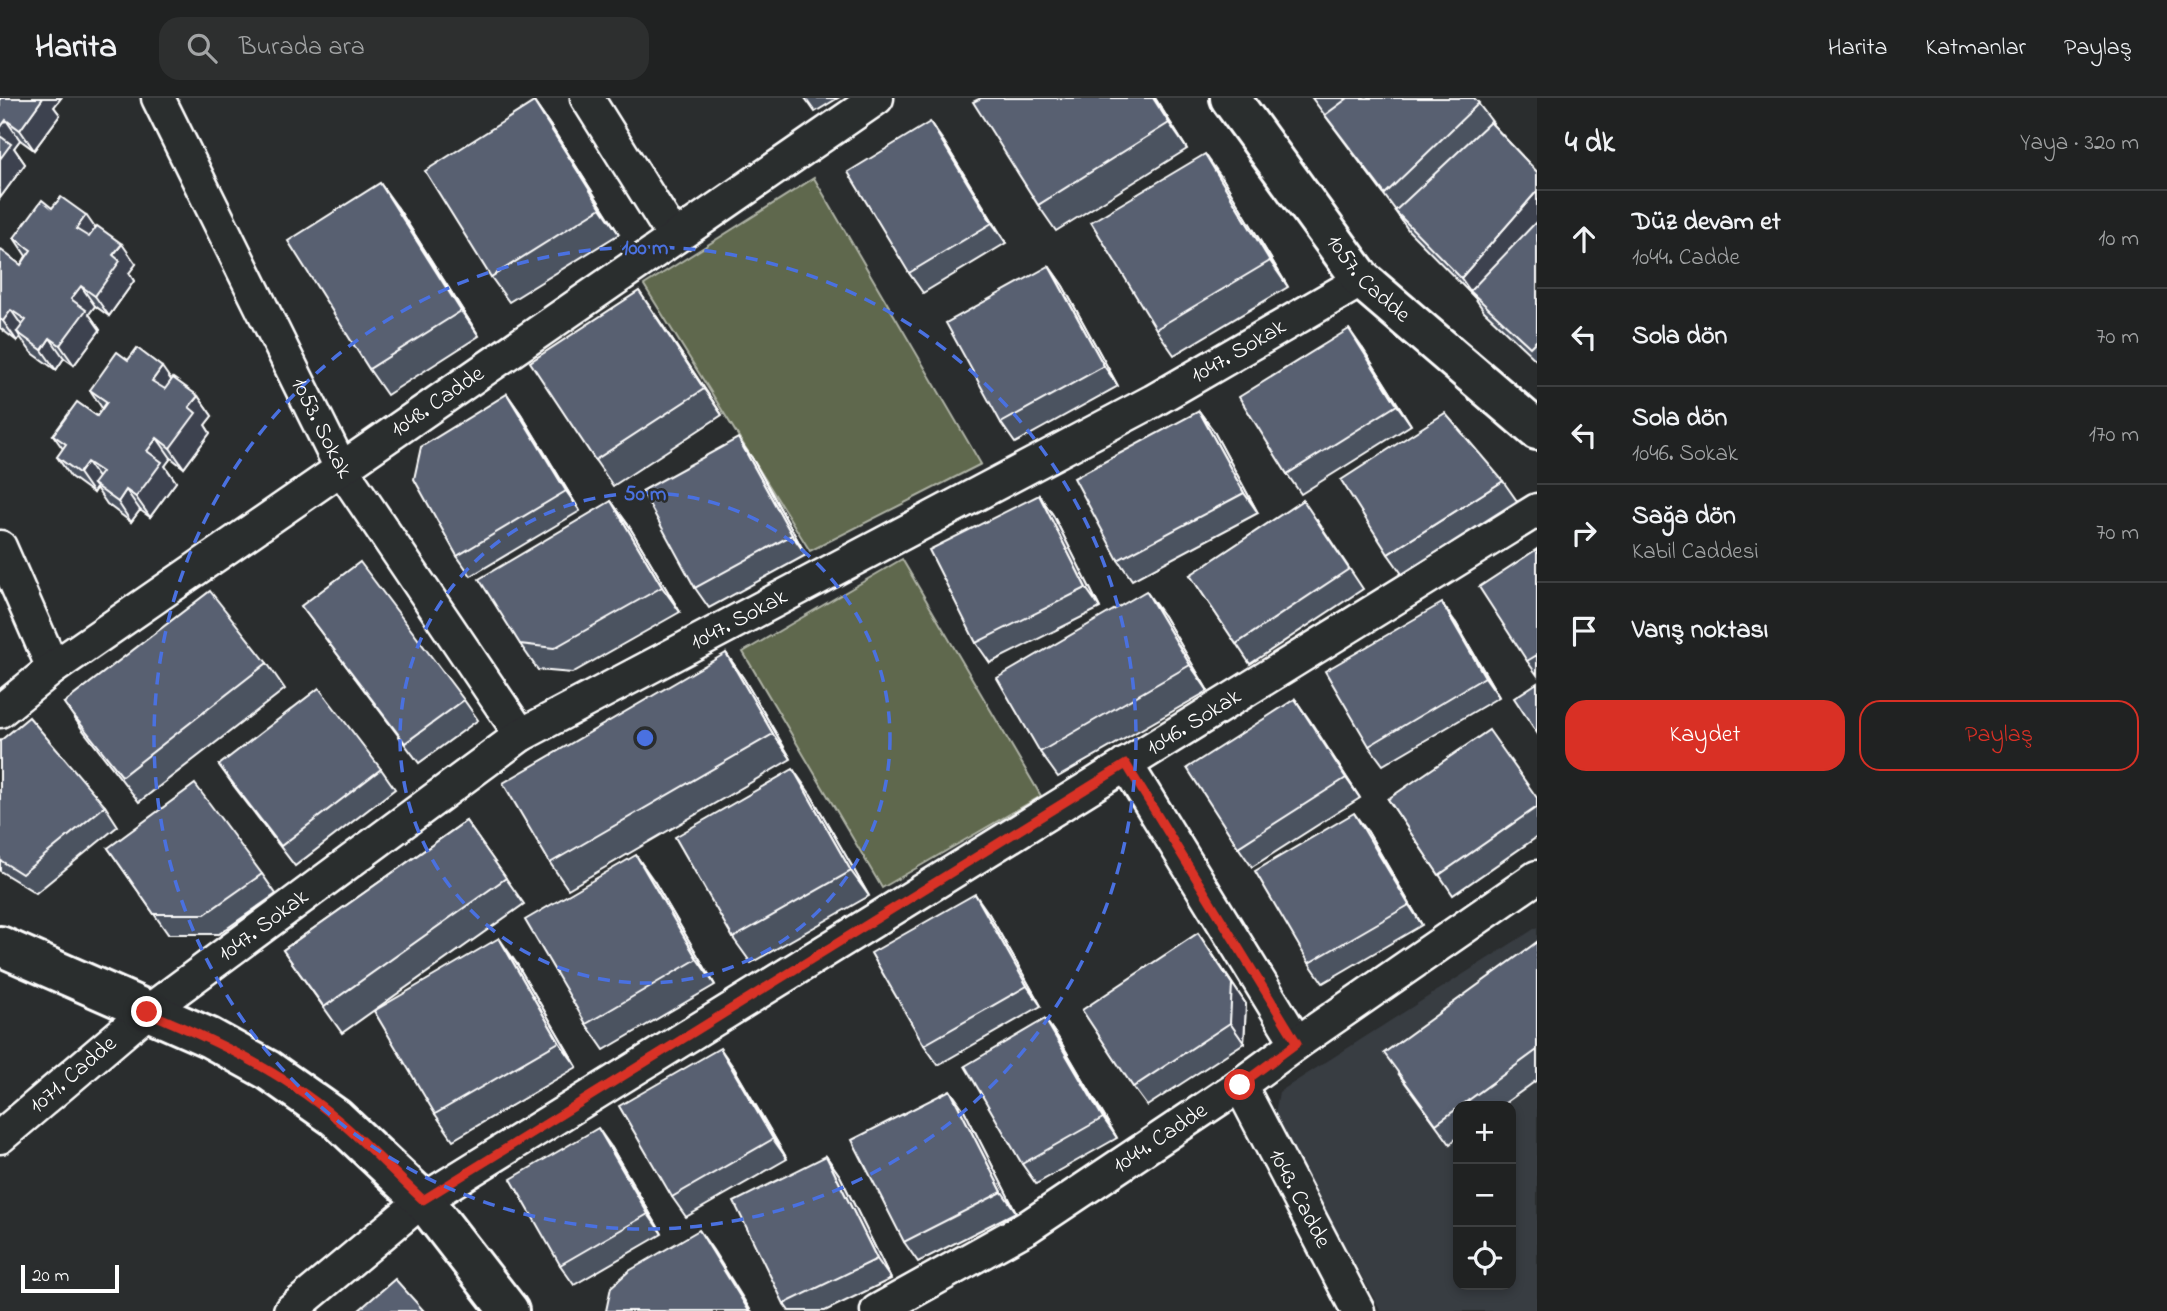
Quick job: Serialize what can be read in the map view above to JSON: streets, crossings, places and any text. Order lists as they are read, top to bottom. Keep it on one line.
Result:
{"streets":{"main road":["1057. Cadde"],"street":["1047. Sokak","1048. Cadde","1053. Sokak","1046. Sokak","1071. Cadde","1044. Cadde","1043. Cadde"]},"crossings":[["1057. Cadde","1047. Sokak"],["1047. Sokak","1053. Sokak"],["1047. Sokak","1071. Cadde"],["1048. Cadde","1053. Sokak"],["1044. Cadde","1043. Cadde"]],"scale_bar":"20 m","page":{"header":"Harita","search":"Burada ara","nav":["Harita","Katmanlar","Paylaş"],"heading":["4 dk","Yaya · 320 m"],"list":[["Düz devam et","1044. Cadde","10 m"],["Sola dön","70 m"],["Sola dön","1046. Sokak","170 m"],["Sağa dön","Kabil Caddesi","70 m"],"Varış noktası"],"buttons":["Kaydet","Paylaş"],"map_buttons":["+","−"],"scale":"20 m"},"rings":["100 m","50 m"]}
